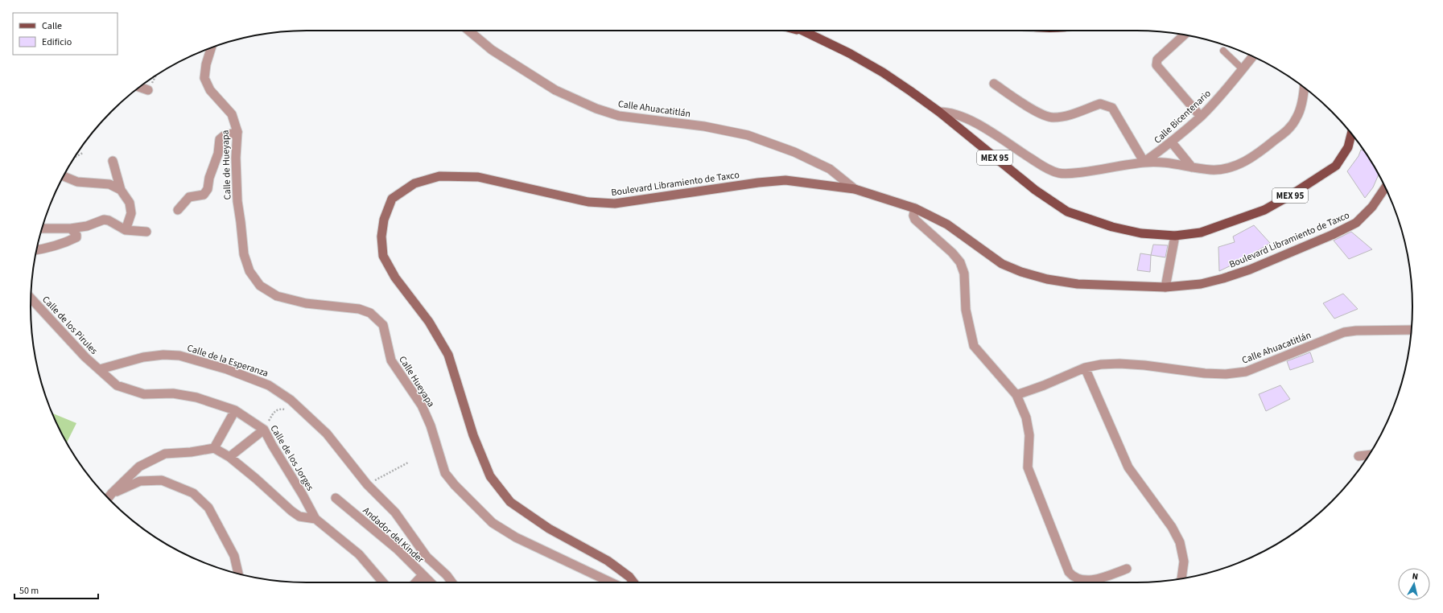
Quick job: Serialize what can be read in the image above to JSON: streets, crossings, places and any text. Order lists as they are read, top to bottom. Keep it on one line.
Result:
{"streets":{"main road":["MEX 95","Boulevard Libramiento de Taxco"],"street":["Calle Ahuacatitlán","Calle Bicentenario","Calle de Hueyapa","Calle de los Pirules","Calle de la Esperanza","Calle Hueyapa","Calle de los Jorges","Andador del Kinder"]},"crossings":[["Calle Ahuacatitlán","Boulevard Libramiento de Taxco"],["Calle de Hueyapa","Calle Hueyapa"],["Calle de los Pirules","Calle de la Esperanza"],["Calle de los Pirules","Calle de los Jorges"],["Calle de la Esperanza","Calle de los Jorges"]],"legend":["Calle","Edificio"],"scale_bar":"50 m","north":"top"}
